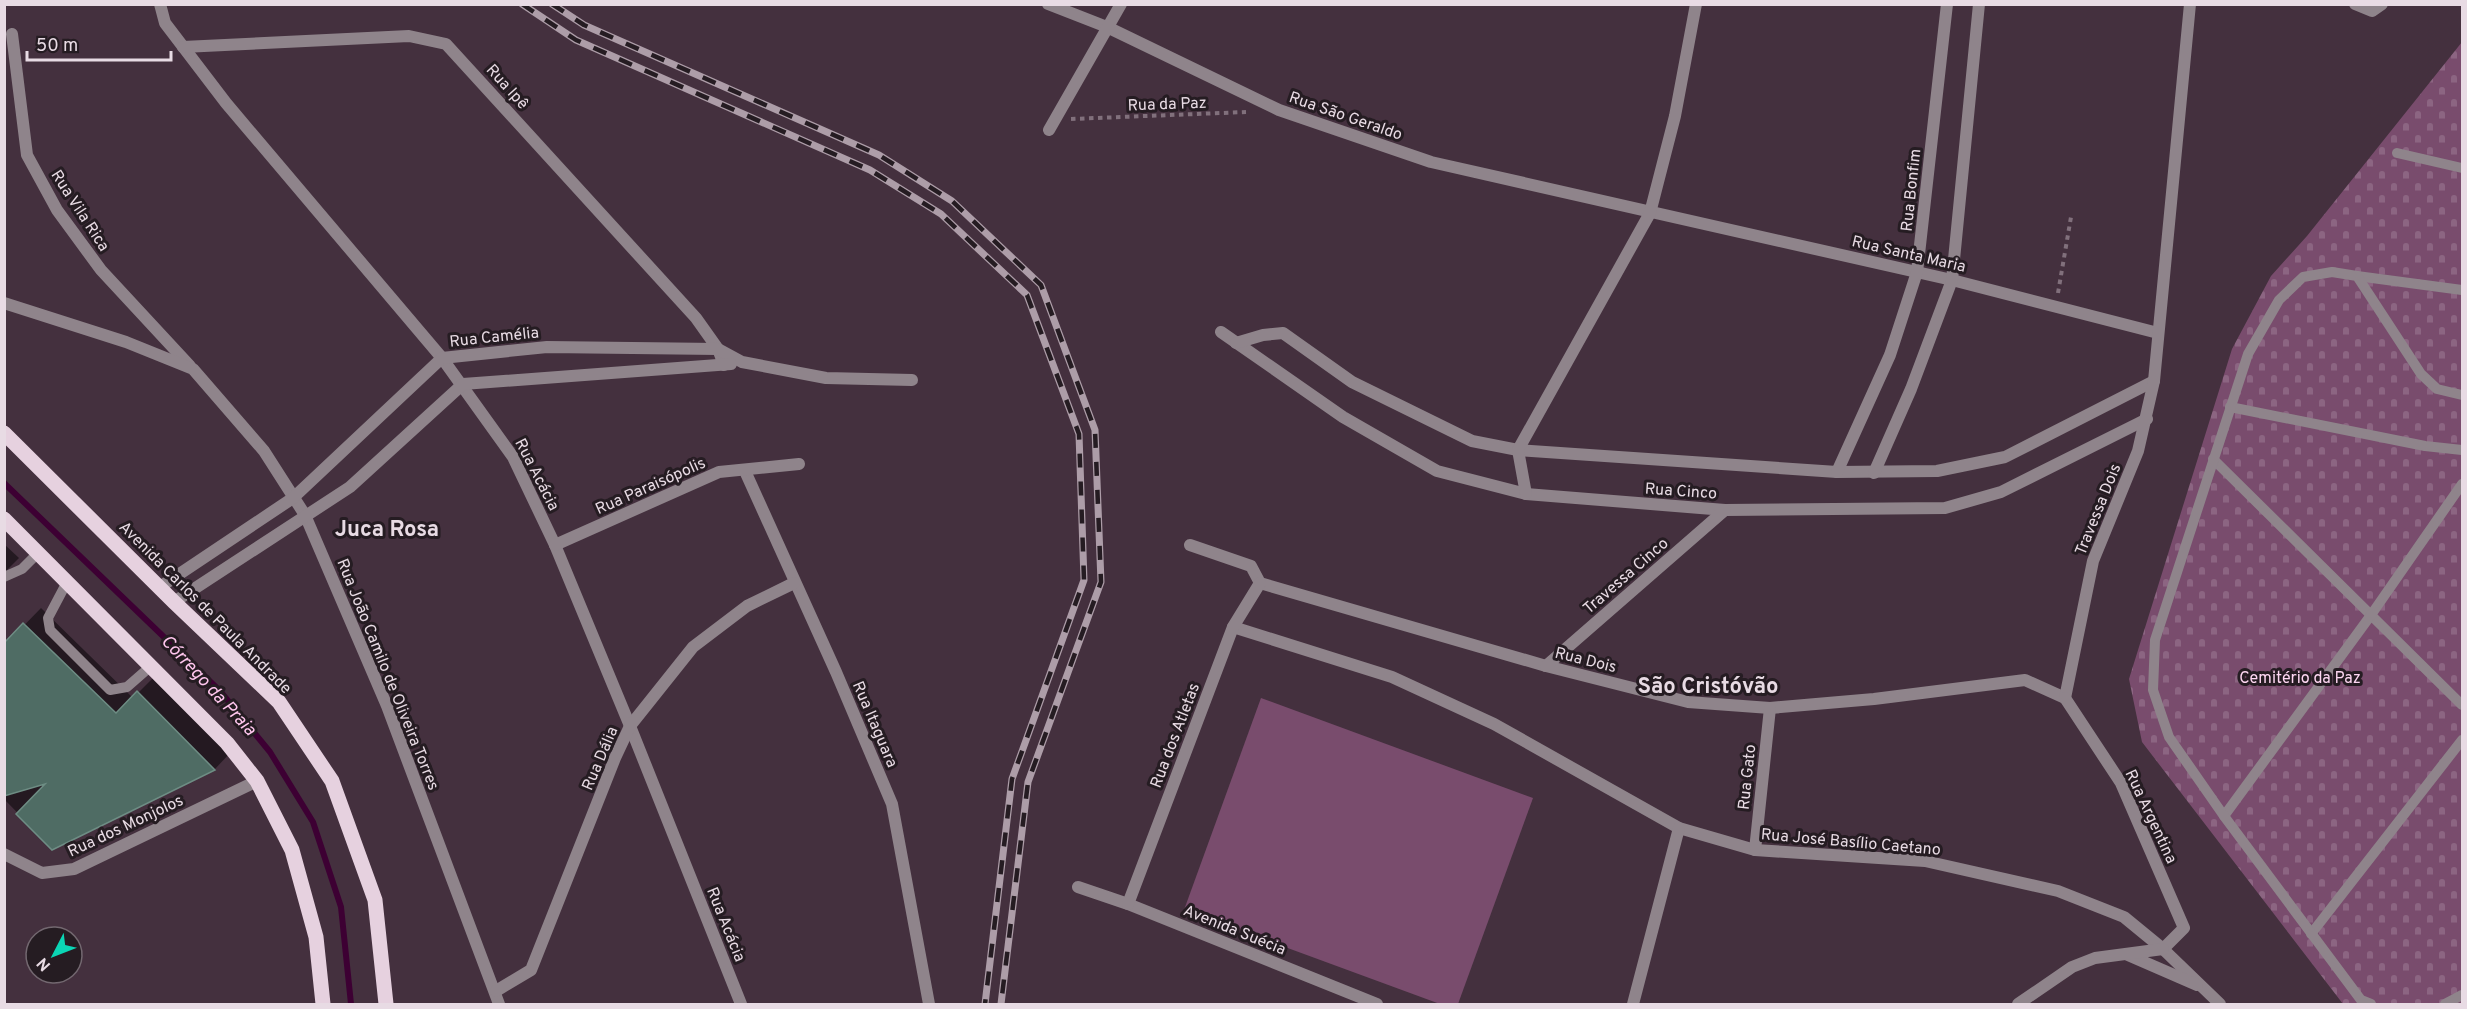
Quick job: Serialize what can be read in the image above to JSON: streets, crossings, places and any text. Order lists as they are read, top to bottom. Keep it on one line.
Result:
{"streets":{"main road":["Avenida Carlos de Paula Andrade"],"street":["Rua Ipê","Rua São Geraldo","Rua Bonfim","Rua Vila Rica","Rua Santa Maria","Rua Camélia","Rua Acácia","Rua Paraisópolis","Rua Cinco","Travessa Dois","Travessa Cinco","Rua Dois","Rua João Camilo de Oliveira Torres","Rua Itaguara","Rua dos Atletas","Rua Dália","Rua Gato","Rua Argentina","Rua dos Monjolos","Rua José Basílio Caetano","Avenida Suécia"],"path":["Rua da Paz"]},"crossings":[["Rua Ipê","Rua Camélia"],["Rua Ipê","Rua Acácia"],["Rua da Paz","Rua São Geraldo"],["Rua São Geraldo","Rua Santa Maria"],["Rua Bonfim","Rua Santa Maria"],["Rua Bonfim","Rua Cinco"],["Rua Vila Rica","Rua João Camilo de Oliveira Torres"],["Rua Santa Maria","Travessa Dois"],["Rua Camélia","Rua Acácia"],["Rua Camélia","Avenida Carlos de Paula Andrade"],["Rua Camélia","Rua João Camilo de Oliveira Torres"],["Rua Acácia","Rua Paraisópolis"],["Rua Acácia","Rua Dália"],["Rua Paraisópolis","Rua Itaguara"],["Rua Cinco","Travessa Dois"],["Rua Cinco","Travessa Cinco"],["Travessa Dois","Rua Dois"],["Travessa Dois","Rua Argentina"],["Travessa Cinco","Rua Dois"],["Rua Dois","Rua dos Atletas"],["Rua Dois","Rua Gato"],["Rua Dois","Rua Argentina"],["Rua João Camilo de Oliveira Torres","Rua Dália"],["Rua Itaguara","Rua Dália"],["Rua dos Atletas","Rua José Basílio Caetano"],["Rua dos Atletas","Avenida Suécia"],["Rua Gato","Rua José Basílio Caetano"],["Rua Argentina","Rua José Basílio Caetano"]],"districts":["Juca Rosa","São Cristóvão"],"water":["Córrego da Praia"],"parks":["Cemitério da Paz"],"scale_bar":"50 m","north":"bottom left"}
